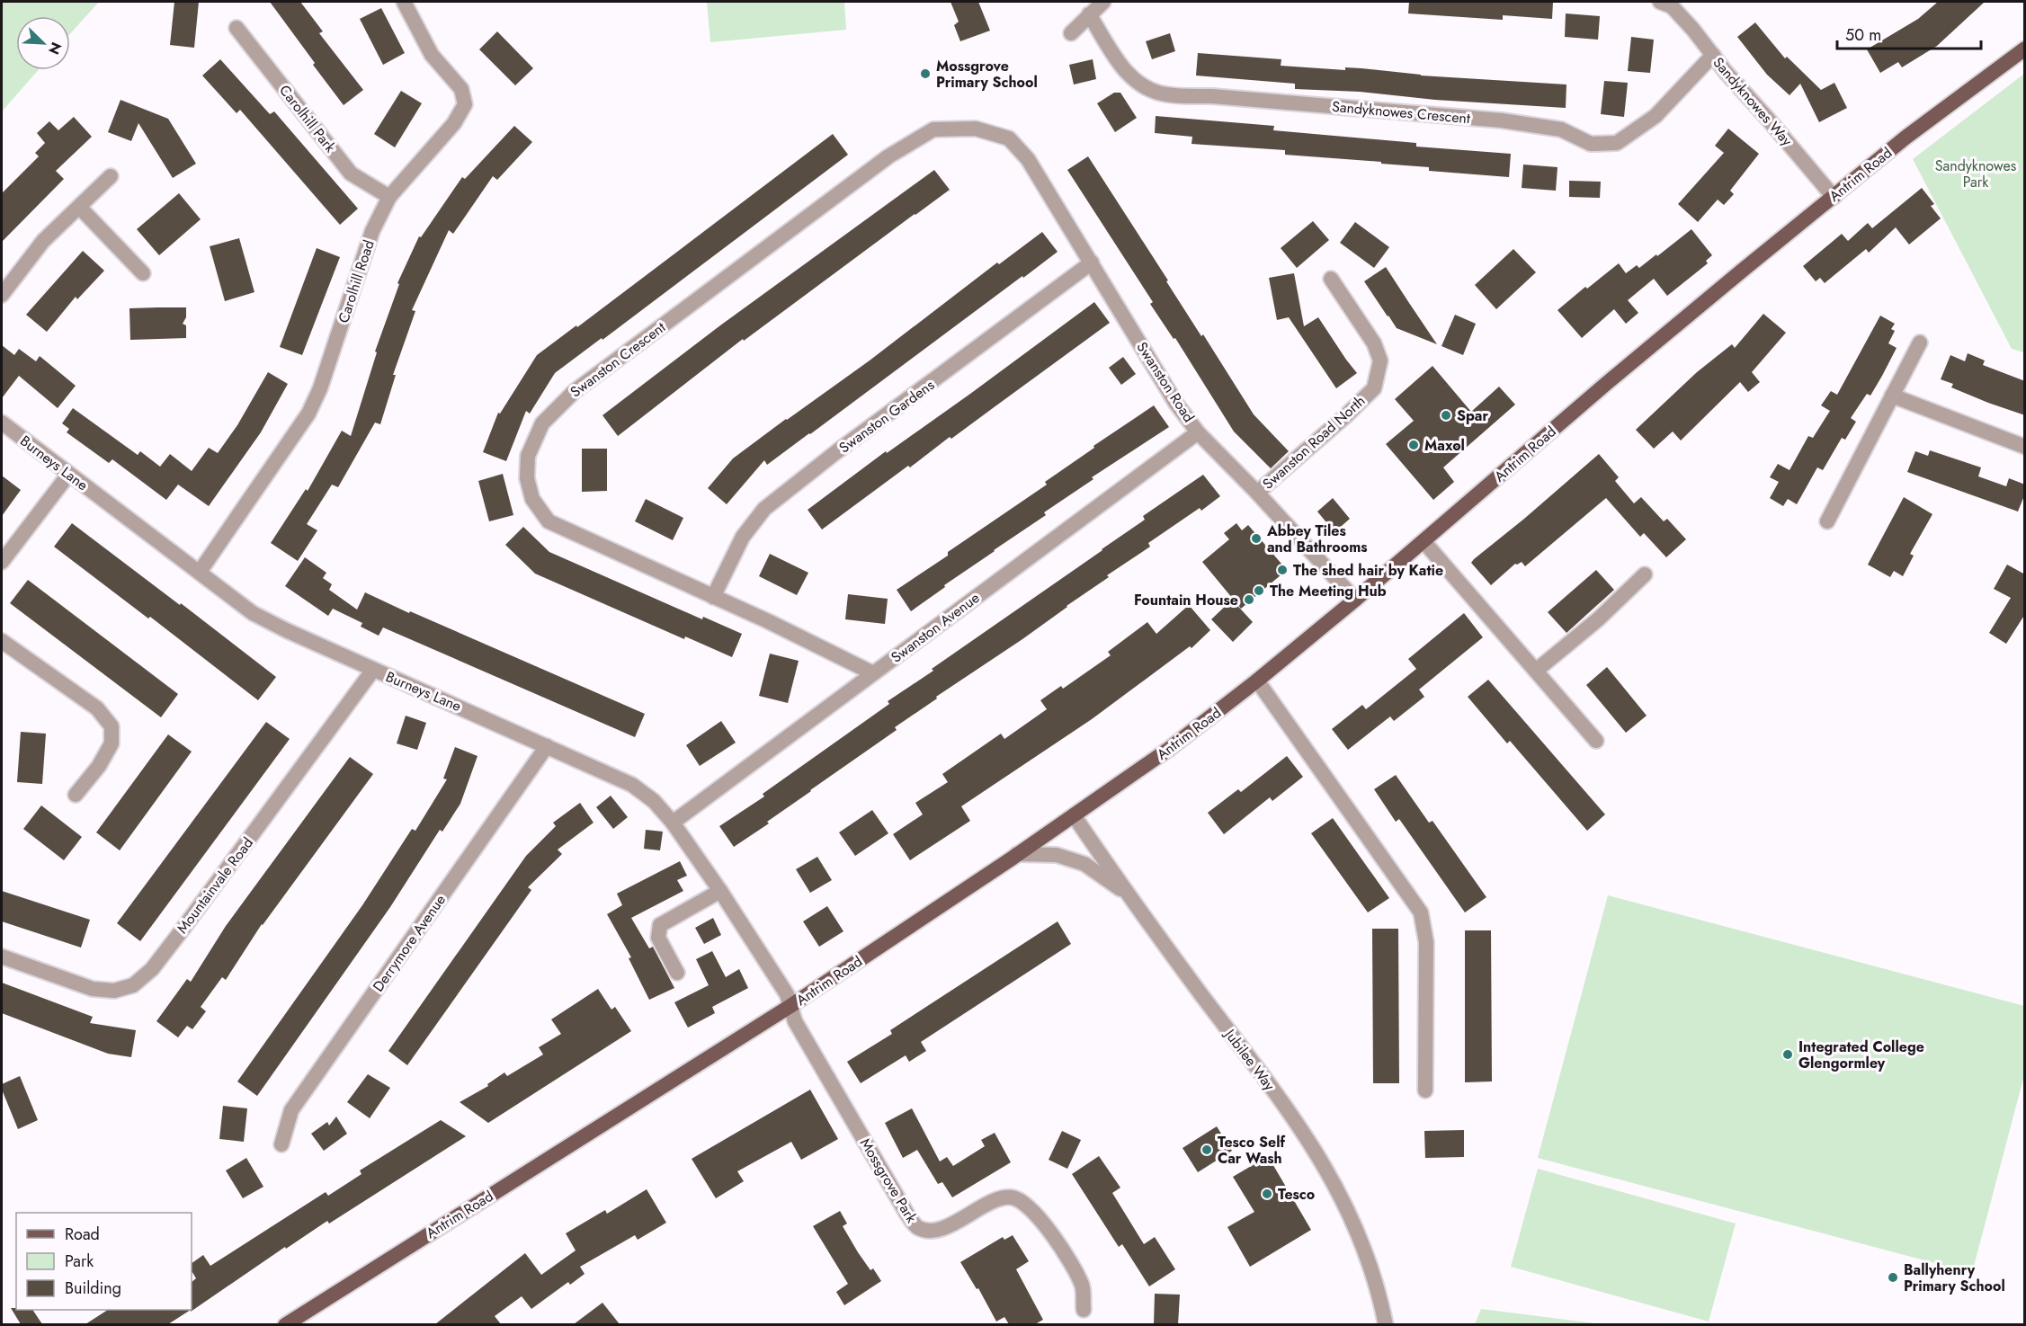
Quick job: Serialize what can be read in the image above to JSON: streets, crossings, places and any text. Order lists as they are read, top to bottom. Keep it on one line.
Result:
{"streets":{"main road":["Antrim Road"],"street":["Sandyknowes Way","Sandyknowes Crescent","Carolhill Park","Carolhill Road","Swanston Crescent","Swanston Road","Swanston Gardens","Swanston Road North","Burneys Lane","Swanston Avenue","Mountainvale Road","Derrymore Avenue","Jubilee Way","Mossgrove Park"]},"crossings":[["Sandyknowes Way","Sandyknowes Crescent"],["Sandyknowes Way","Antrim Road"],["Carolhill Park","Carolhill Road"],["Antrim Road","Swanston Road"],["Antrim Road","Burneys Lane"],["Antrim Road","Jubilee Way"],["Antrim Road","Mossgrove Park"],["Carolhill Road","Burneys Lane"],["Swanston Crescent","Swanston Road"],["Swanston Crescent","Swanston Gardens"],["Swanston Crescent","Swanston Avenue"],["Swanston Road","Swanston Gardens"],["Swanston Road","Swanston Road North"],["Swanston Road","Swanston Avenue"],["Burneys Lane","Swanston Avenue"],["Burneys Lane","Mountainvale Road"],["Burneys Lane","Derrymore Avenue"],["Burneys Lane","Mossgrove Park"]],"parks":["Sandyknowes Park"],"places":["Mossgrove Primary School","Spar","Maxol","Abbey Tiles and Bathrooms","The shed hair by Katie","The Meeting Hub","Fountain House","Integrated College Glengormley","Tesco Self Car Wash","Tesco","Ballyhenry Primary School"],"legend":["Road","Park","Building"],"scale_bar":"50 m","north":"bottom right"}
